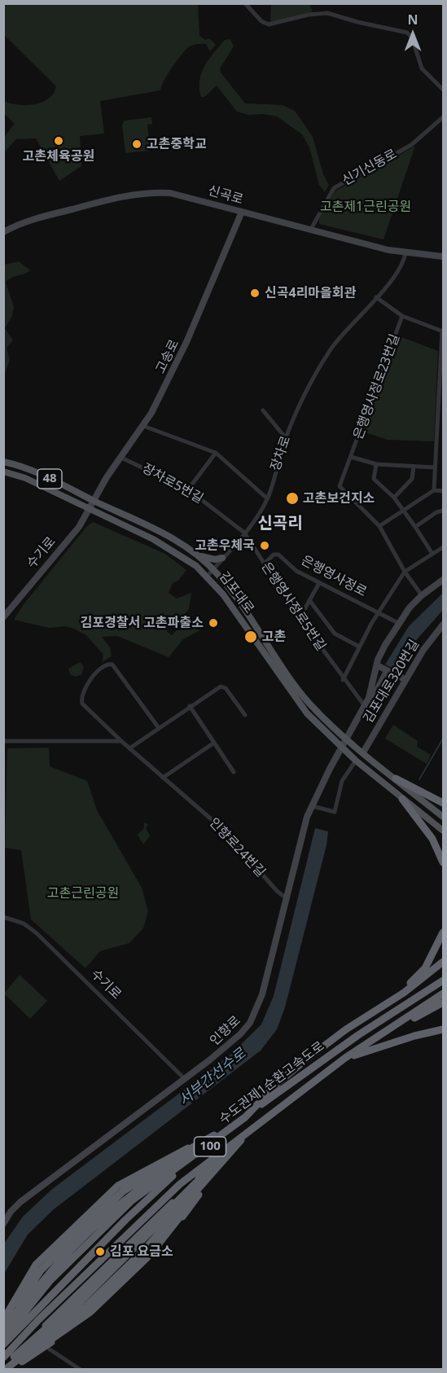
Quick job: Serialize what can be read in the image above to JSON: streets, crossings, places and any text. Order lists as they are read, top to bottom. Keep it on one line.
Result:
{"streets":{"highway":["수도권제1순환고속도로","100"],"main road":["48","김포대로"],"street":["신기신동로","신곡로","고송로","은행영사정로23번길","장차로","장차로5번길","수기로","은행영사정로","은행영사정로5번길","김포대로320번길","인향로24번길","인향로"]},"crossings":[["신기신동로","신곡로"],["신곡로","고송로"],["신곡로","장차로"],["고송로","장차로5번길"],["고송로","수기로"],["고송로","김포대로"],["장차로","장차로5번길"],["장차로","김포대로"],["장차로","은행영사정로5번길"],["장차로5번길","은행영사정로5번길"],["수기로","김포대로"],["수기로","인향로"],["은행영사정로","은행영사정로5번길"],["김포대로","김포대로320번길"],["김포대로","인향로"],["인향로24번길","인향로"]],"districts":["신곡리"],"water":["서부간선수로"],"parks":["고촌제1근린공원","고촌근린공원"],"places":["고촌체육공원","고촌중학교","신곡4리마을회관","고촌보건지소","고촌우체국","김포경찰서 고촌파출소","고촌","김포 요금소"],"north":"top"}
